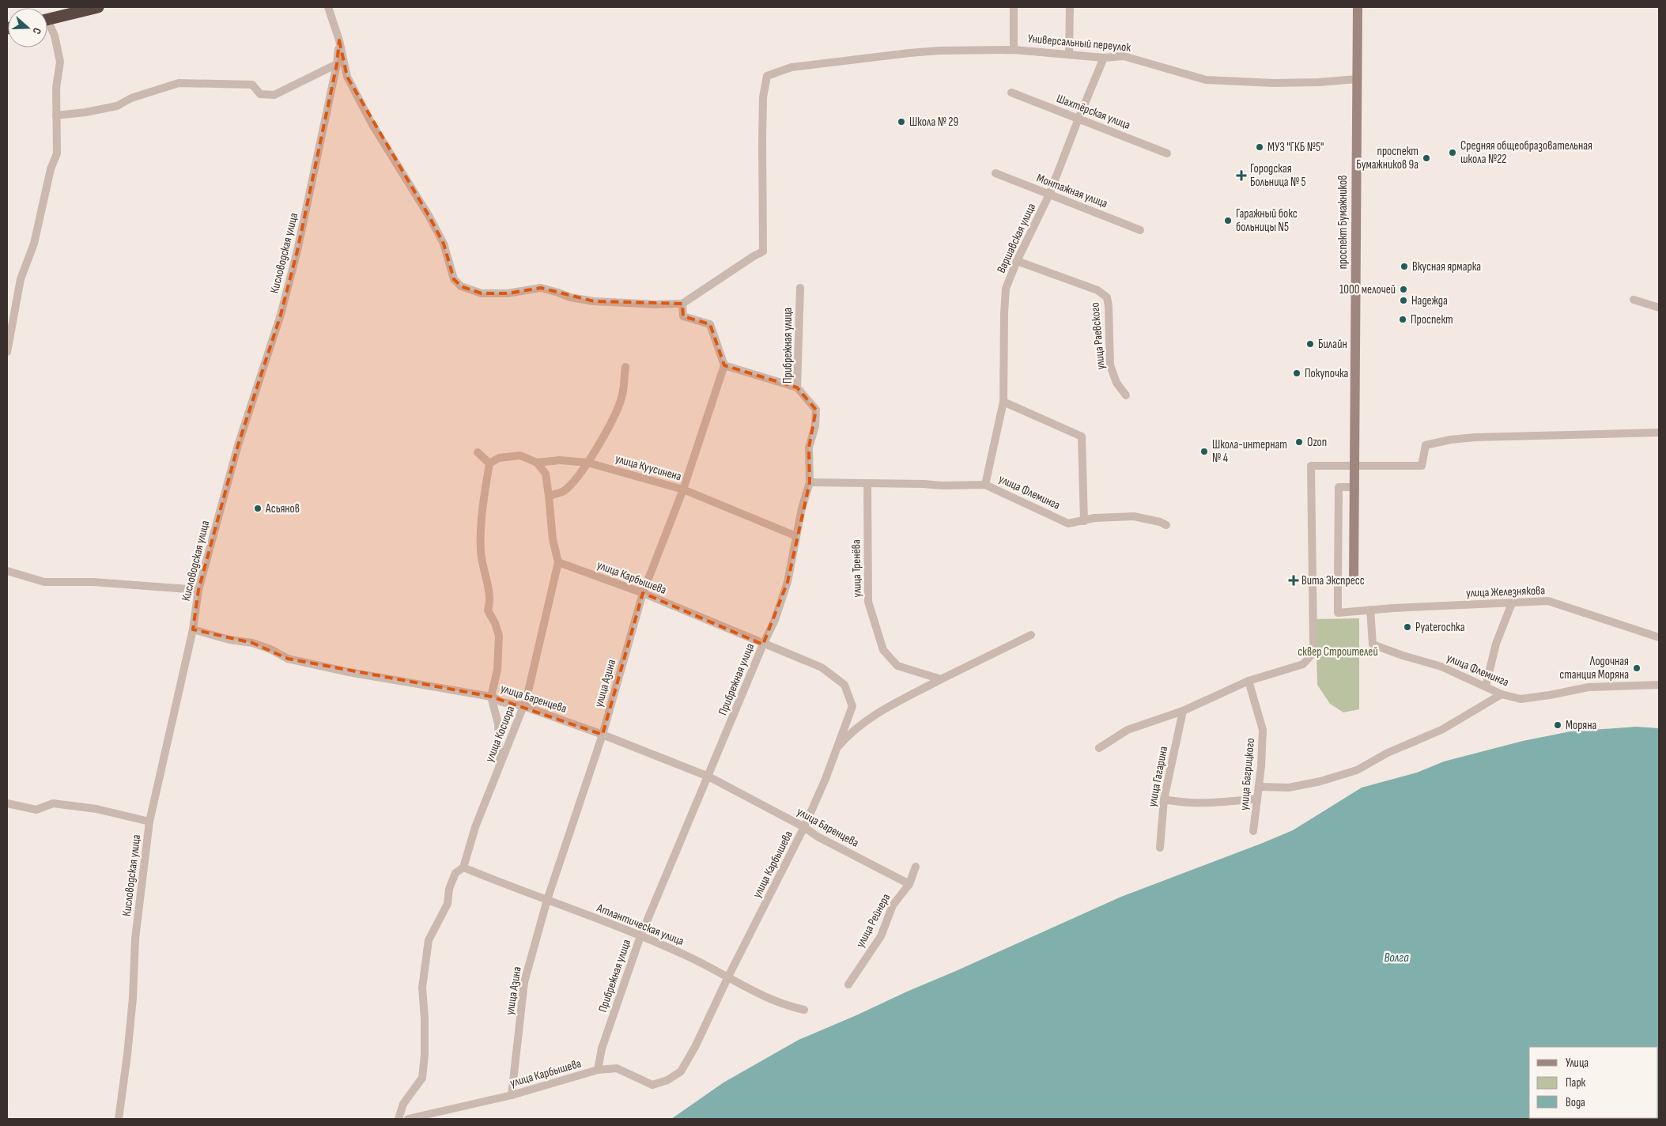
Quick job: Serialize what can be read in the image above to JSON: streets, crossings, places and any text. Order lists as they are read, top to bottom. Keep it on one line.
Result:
{"streets":{"street":["Универсальный переулок","Шахтёрская улица","Монтажная улица","проспект Бумажников","Варшавская улица","Кисловодская улица","улица Раевского","Прибрежная улица","улица Куусинена","улица Флеминга","улица Тренёва","улица Карбышева","улица Железнякова","улица Азина","улица Баренцева","улица Косиора","улица Багрицкого","улица Гагарина","улица Рейнера","Атлантическая улица"]},"crossings":[["Универсальный переулок","проспект Бумажников"],["Универсальный переулок","Варшавская улица"],["Шахтёрская улица","Варшавская улица"],["Монтажная улица","Варшавская улица"],["Варшавская улица","улица Раевского"],["Варшавская улица","улица Флеминга"],["Кисловодская улица","улица Баренцева"],["Прибрежная улица","улица Куусинена"],["Прибрежная улица","улица Флеминга"],["Прибрежная улица","улица Карбышева"],["Прибрежная улица","улица Баренцева"],["Прибрежная улица","Атлантическая улица"],["улица Куусинена","улица Азина"],["улица Куусинена","улица Косиора"],["улица Флеминга","улица Тренёва"],["улица Флеминга","улица Железнякова"],["улица Карбышева","улица Азина"],["улица Карбышева","улица Баренцева"],["улица Карбышева","улица Косиора"],["улица Карбышева","Атлантическая улица"],["улица Азина","улица Баренцева"],["улица Азина","Атлантическая улица"],["улица Баренцева","улица Косиора"],["улица Баренцева","улица Рейнера"],["улица Косиора","Атлантическая улица"]],"water":["Волга"],"parks":["сквер Строителей"],"places":{"other":["Школа № 29","МУЗ \"ГКБ №5\"","Средняя общеобразовательная школа №22","проспект Бумажников 9а","Гаражный бокс больницы N5","Вкусная ярмарка","1000 мелочей","Надежда","Проспект","Билайн","Покупочка","Ozon","Школа-интернат № 4","Асьянов","Pyaterochka","Лодочная станция Моряна","Моряна"],"health":["Городская Больница № 5","Вита Экспресс"]},"legend":["Улица","Парк","Вода"],"north":"right"}
